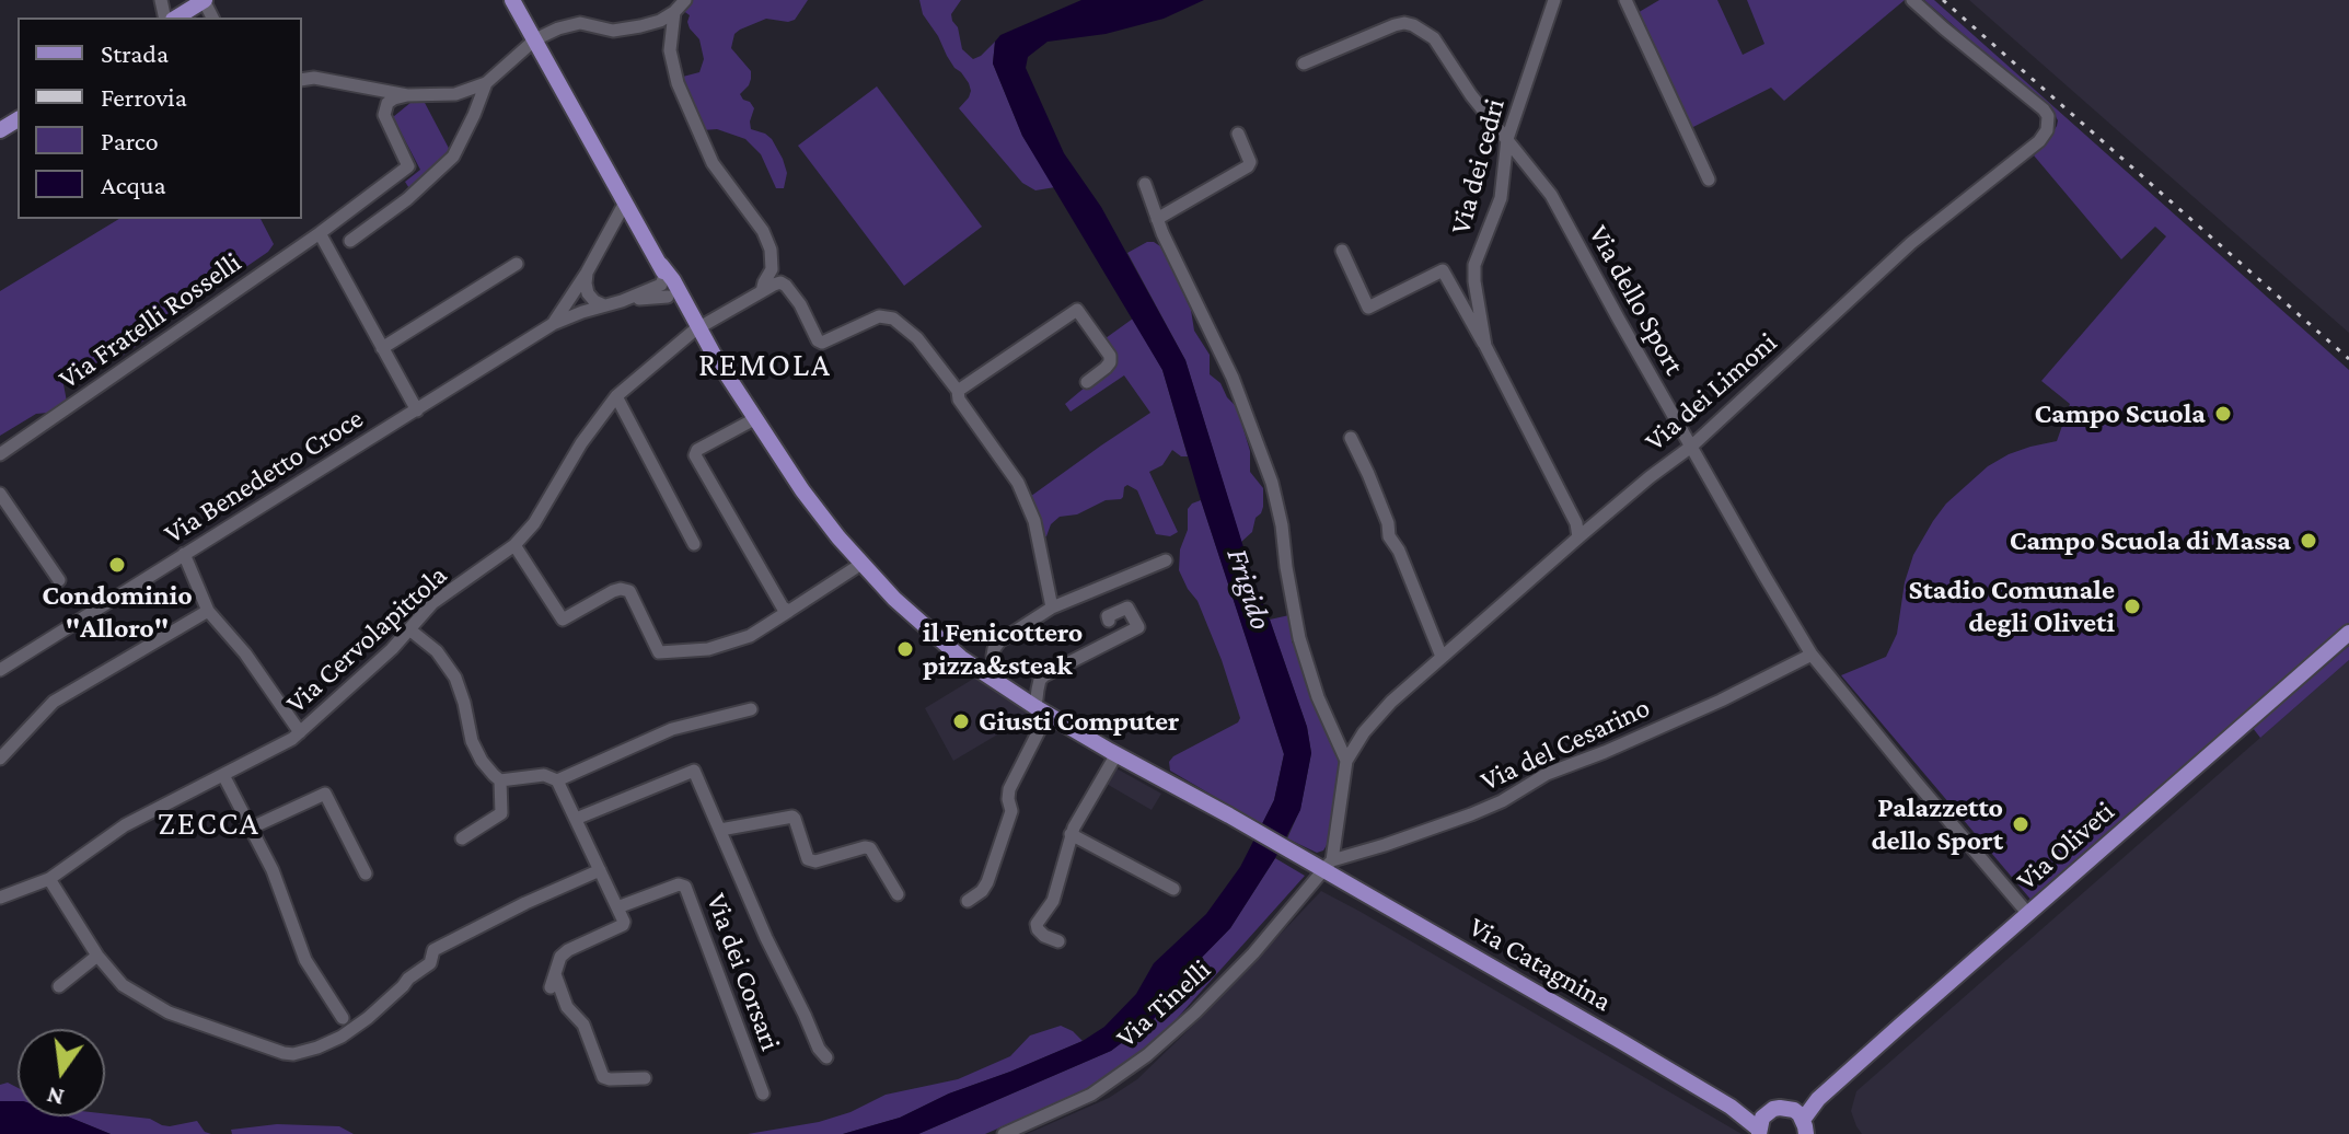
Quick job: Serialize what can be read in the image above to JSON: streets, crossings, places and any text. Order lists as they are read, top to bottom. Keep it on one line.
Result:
{"streets":{"main road":["Via Oliveti","Via Catagnina"],"street":["Via dei cedri","Via dello Sport","Via Fratelli Rosselli","Via dei Limoni","Via Benedetto Croce","Via Cervolapittola","Via del Cesarino","Via dei Corsari","Via Tinelli"]},"crossings":[["Via dei cedri","Via dello Sport"],["Via dei cedri","Via dei Limoni"],["Via dello Sport","Via dei Limoni"],["Via dello Sport","Via del Cesarino"],["Via dello Sport","Via Oliveti"],["Via dei Limoni","Via del Cesarino"],["Via dei Limoni","Via Catagnina"],["Via dei Limoni","Via Tinelli"],["Via Cervolapittola","Via Catagnina"],["Via del Cesarino","Via Catagnina"],["Via del Cesarino","Via Tinelli"],["Via Oliveti","Via Catagnina"],["Via Catagnina","Via Tinelli"]],"districts":["REMOLA","ZECCA"],"water":["Frigido"],"places":["Campo Scuola","Campo Scuola di Massa","Condominio \"Alloro\"","Stadio Comunale degli Oliveti","il Fenicottero pizza&steak","Giusti Computer","Palazzetto dello Sport"],"legend":["Strada","Ferrovia","Parco","Acqua"],"north":"bottom"}
